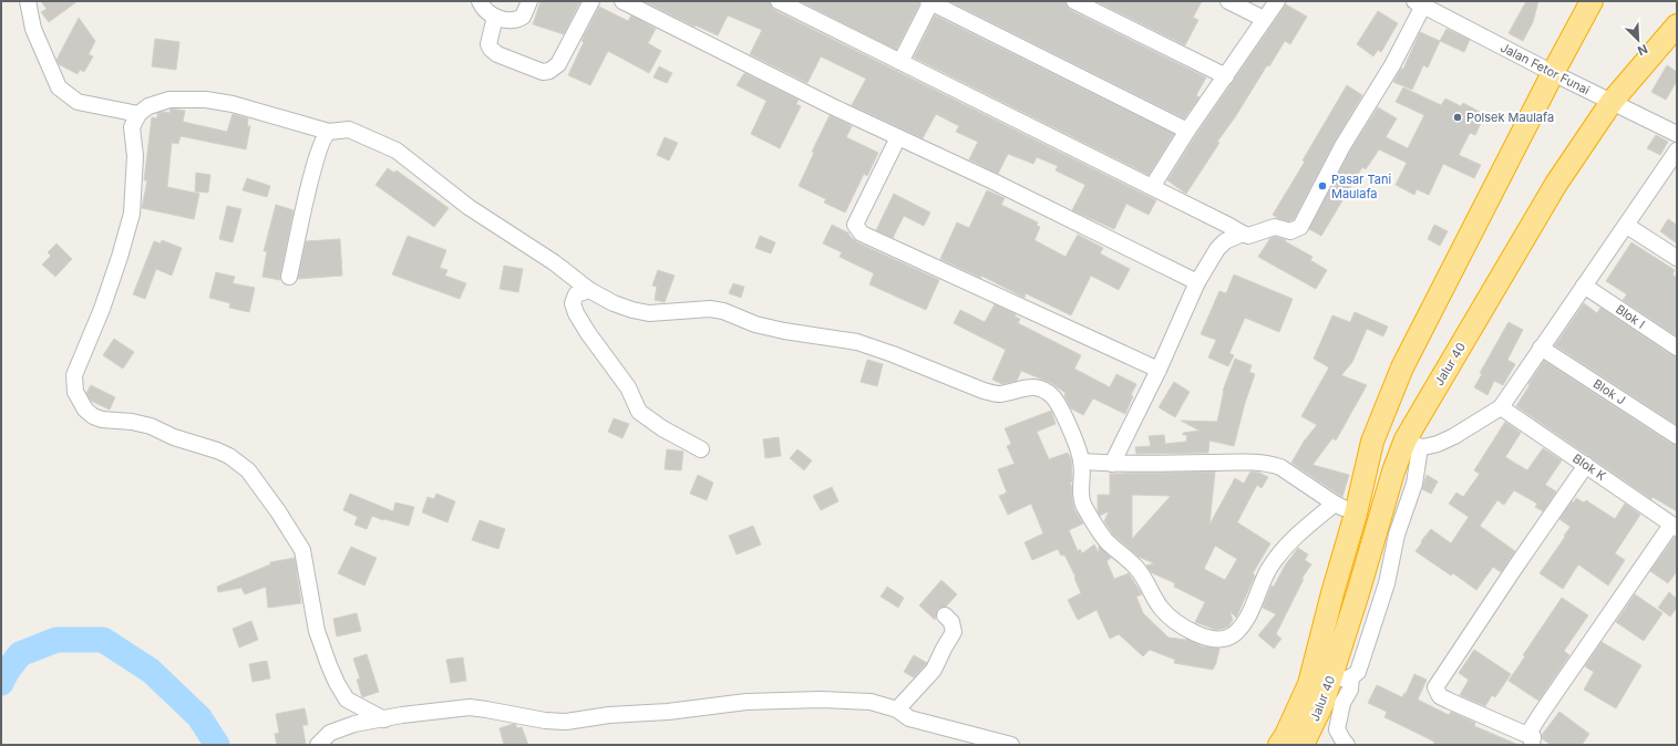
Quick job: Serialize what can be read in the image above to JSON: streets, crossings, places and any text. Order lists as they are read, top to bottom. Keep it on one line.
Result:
{"streets":{"highway":["Jalur 40"],"street":["Jalan Fetor Funai","Blok I","Blok J","Blok K"]},"crossings":[["Jalan Fetor Funai","Jalur 40"]],"places":["Polsek Maulafa","Pasar Tani Maulafa"],"north":"bottom right"}
